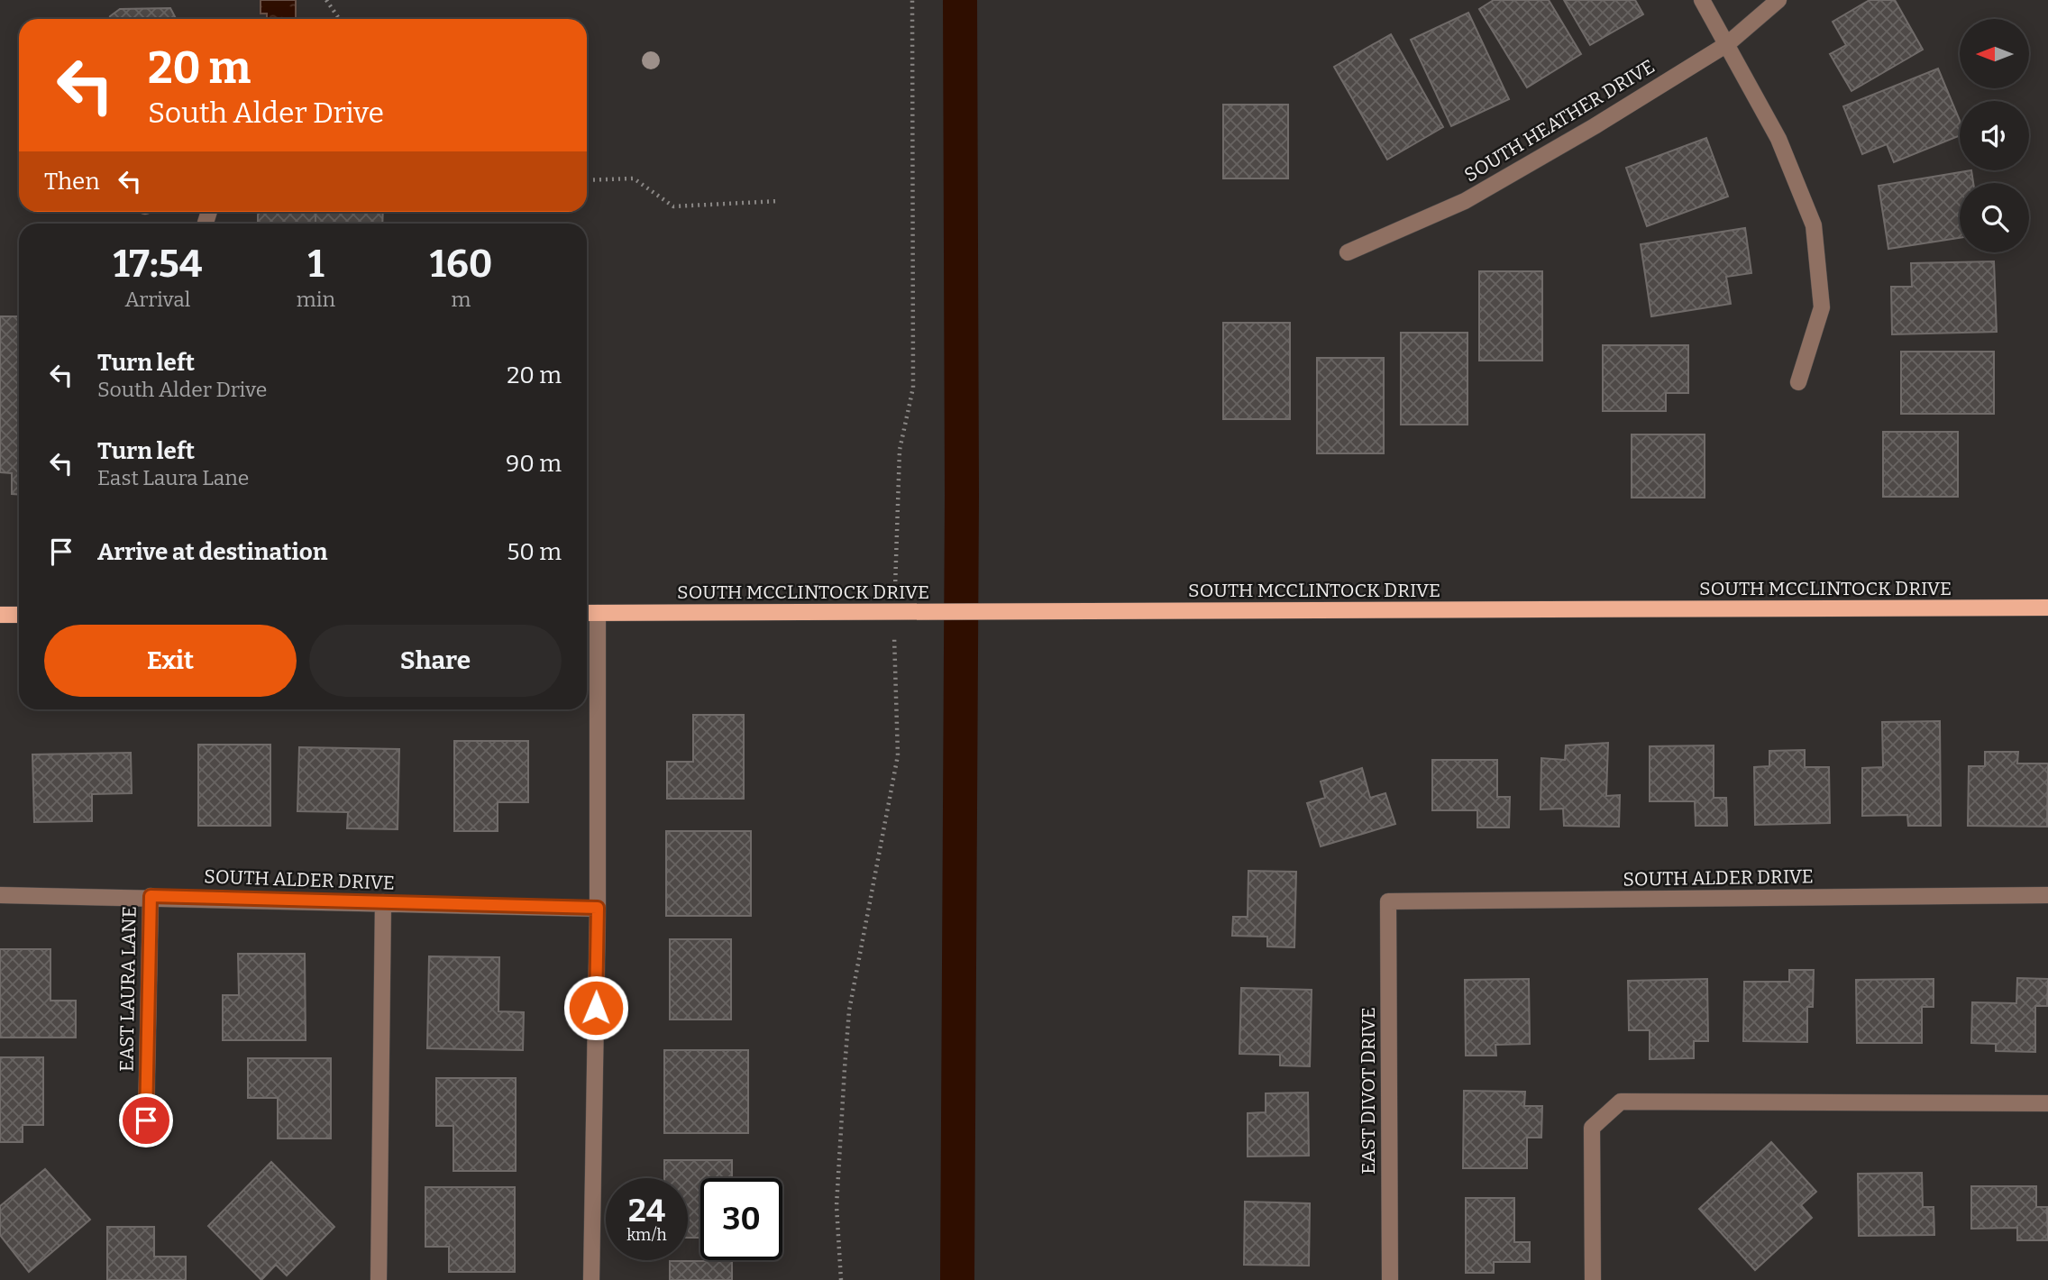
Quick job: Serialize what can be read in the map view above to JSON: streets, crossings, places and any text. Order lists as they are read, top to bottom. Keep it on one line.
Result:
{"streets":{"main road":["SOUTH MCCLINTOCK DRIVE"],"street":["SOUTH HEATHER DRIVE","SOUTH ALDER DRIVE","EAST LAURA LANE","EAST DIVOT DRIVE"]},"crossings":[["SOUTH ALDER DRIVE","EAST LAURA LANE"],["SOUTH ALDER DRIVE","EAST DIVOT DRIVE"]],"north":"left","page":{"turn":["20 m","South Alder Drive"],"then":"Then","eta":["17:54","Arrival","1","min","160","m"],"list":[{"name":"Turn left","note":"South Alder Drive","value":"20 m"},{"name":"Turn left","note":"East Laura Lane","value":"90 m"},{"name":"Arrive at destination","value":"50 m"}],"buttons":["Exit","Share"],"speed":"24 km/h","limit":"30"}}
